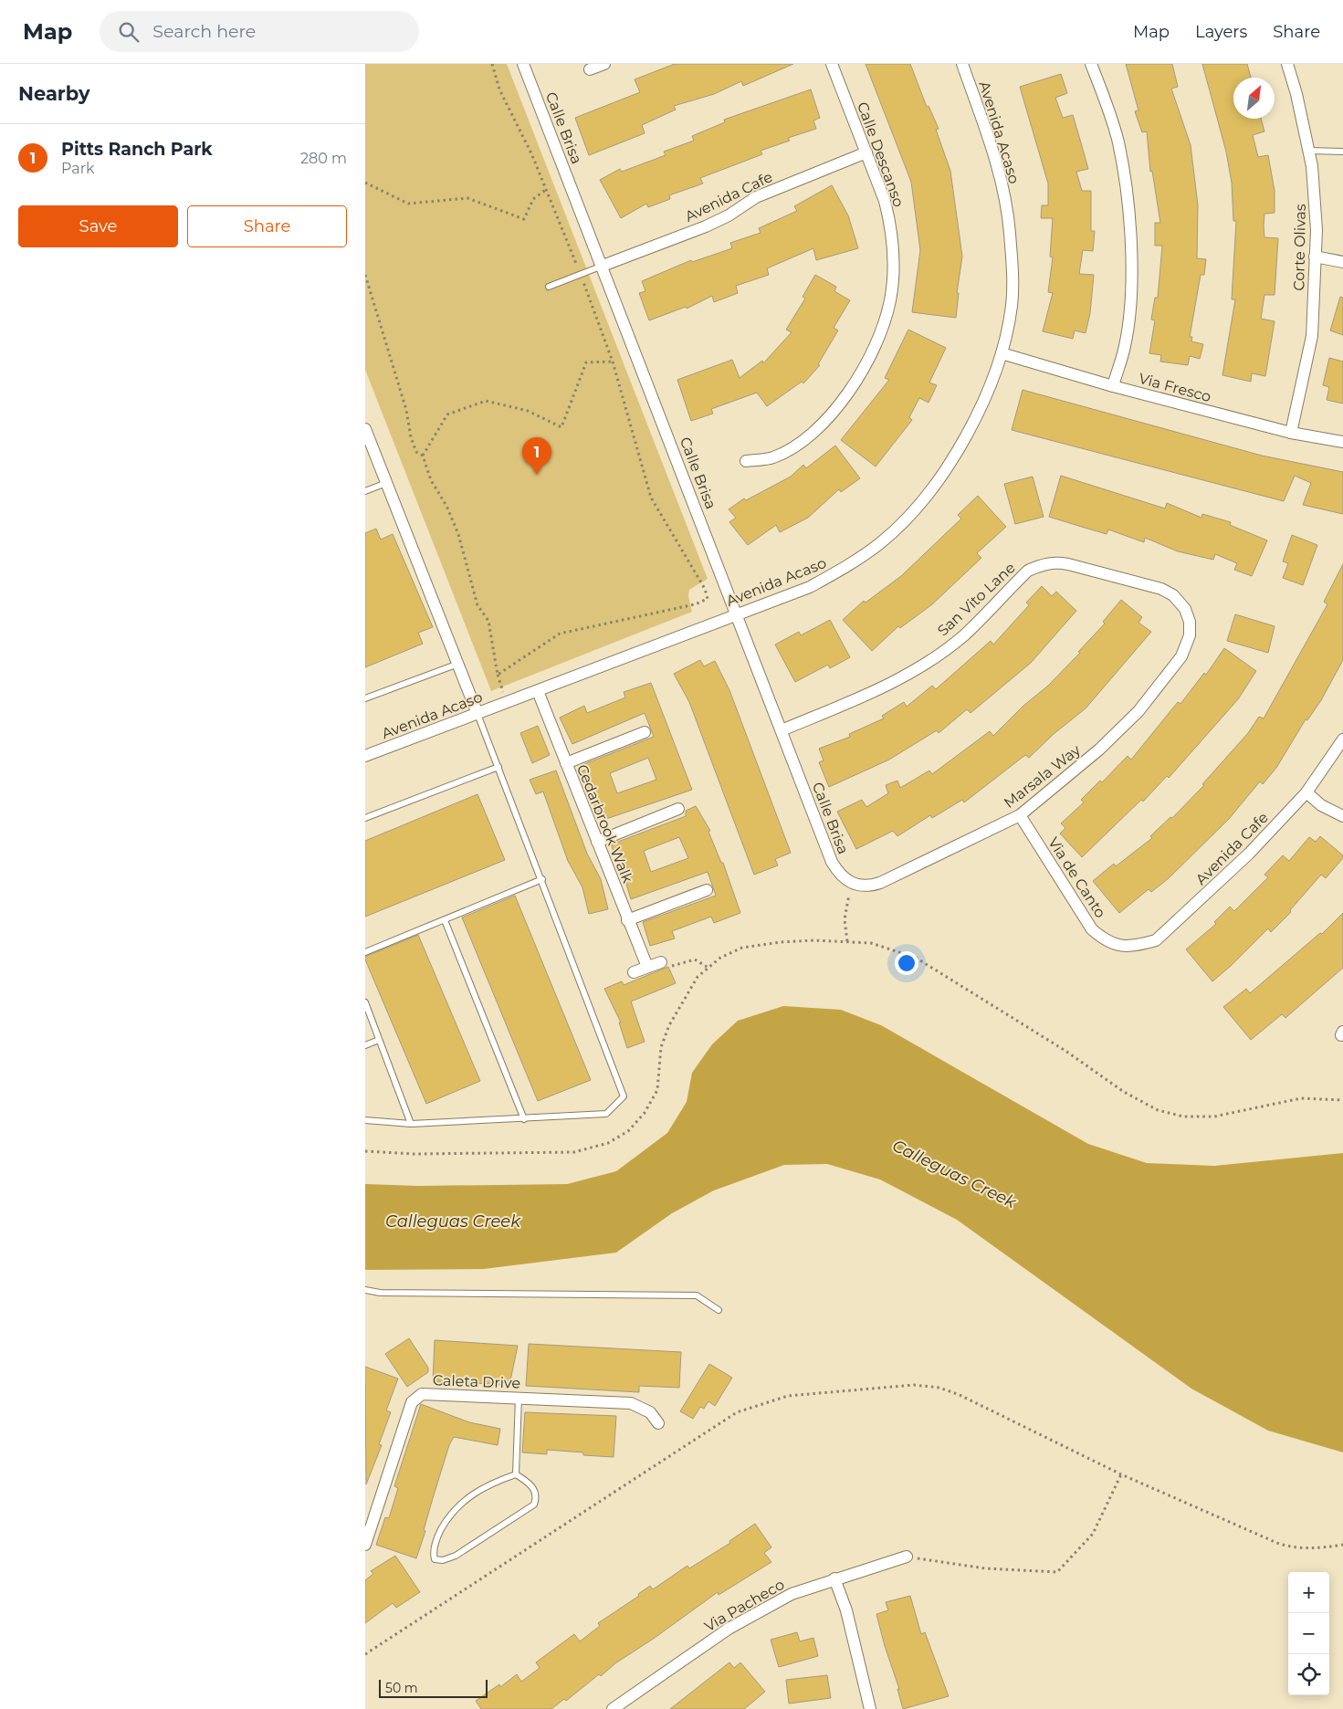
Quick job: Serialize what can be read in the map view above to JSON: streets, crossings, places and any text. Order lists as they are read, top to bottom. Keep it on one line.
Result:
{"streets":{"street":["Calle Brisa","Avenida Acaso","Calle Descanso","Avenida Cafe","Corte Olivas","Via Fresco","San Vito Lane","Marsala Way","Cedarbrook Walk","Via de Canto","Caleta Drive","Via Pacheco"]},"crossings":[["Calle Brisa","Avenida Acaso"],["Calle Brisa","Avenida Cafe"],["Calle Brisa","San Vito Lane"],["Calle Brisa","Marsala Way"],["Avenida Acaso","Via Fresco"],["Avenida Acaso","Cedarbrook Walk"],["Calle Descanso","Avenida Cafe"],["Avenida Cafe","Via de Canto"],["Corte Olivas","Via Fresco"],["San Vito Lane","Marsala Way"],["Marsala Way","Via de Canto"]],"water":["Calleguas Creek"],"scale_bar":"50 m","north":"top right","page":{"header":"Map","search":"Search here","nav":["Map","Layers","Share"],"heading":"Nearby","list":[{"mark":"1","name":"Pitts Ranch Park","note":"Park","value":"280 m"}],"buttons":["Save","Share"],"pins":"1","map_buttons":["+","−"],"scale":"50 m"}}
